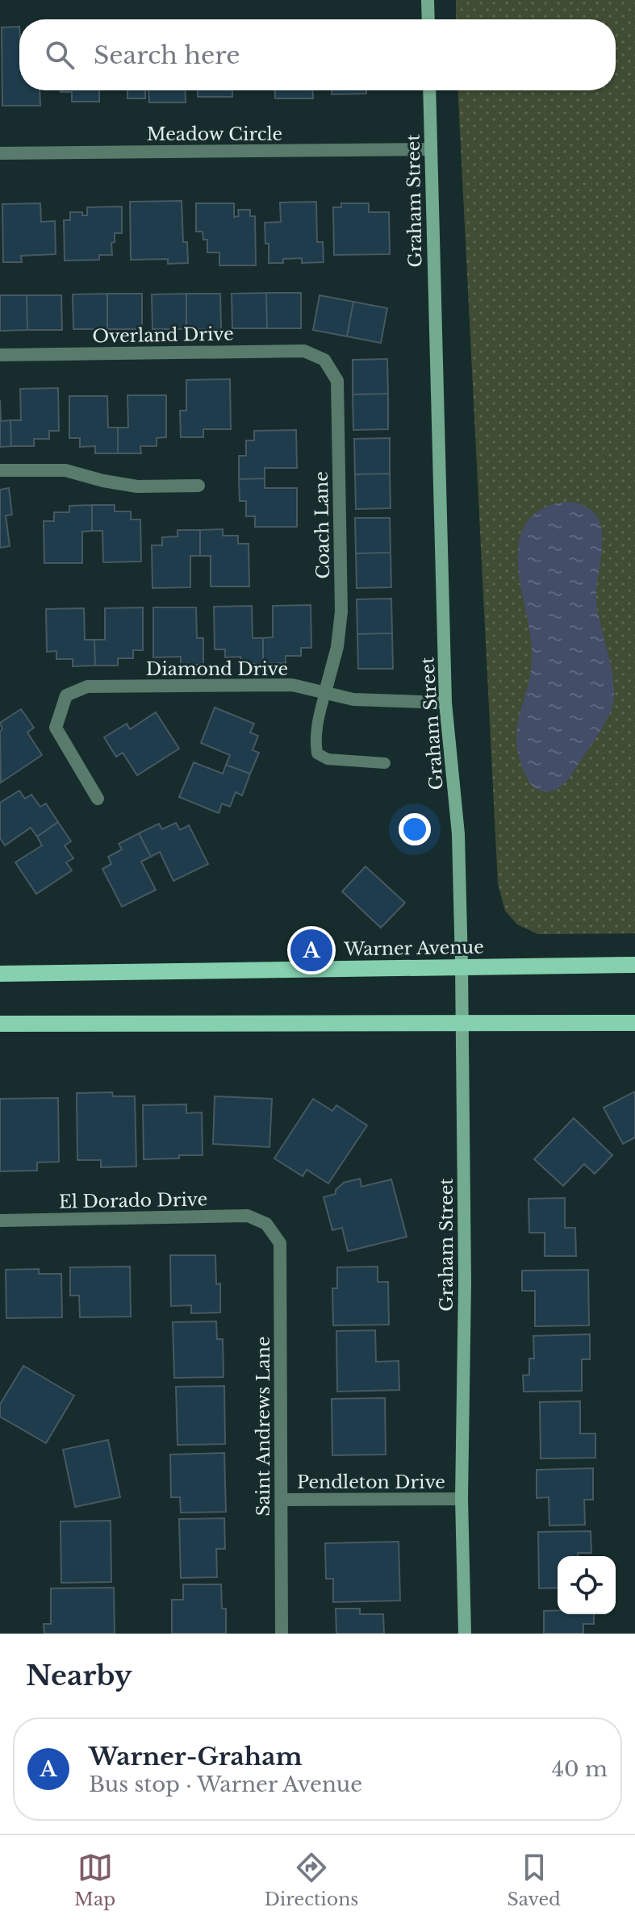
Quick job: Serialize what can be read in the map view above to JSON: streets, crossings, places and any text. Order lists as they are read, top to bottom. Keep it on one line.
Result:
{"streets":{"main road":["Warner Avenue"],"street":["Meadow Circle","Graham Street","Overland Drive","Coach Lane","Diamond Drive","El Dorado Drive","Saint Andrews Lane","Pendleton Drive"]},"crossings":[["Meadow Circle","Graham Street"],["Graham Street","Diamond Drive"],["Graham Street","Warner Avenue"],["Graham Street","Pendleton Drive"],["Overland Drive","Coach Lane"],["Coach Lane","Diamond Drive"],["El Dorado Drive","Saint Andrews Lane"],["Saint Andrews Lane","Pendleton Drive"]],"page":{"search":"Search here","pins":"A","heading":"Nearby","list":[{"mark":"A","name":"Warner-Graham","note":"Bus stop · Warner Avenue","value":"40 m"}],"nav":["Map","Directions","Saved"]}}
